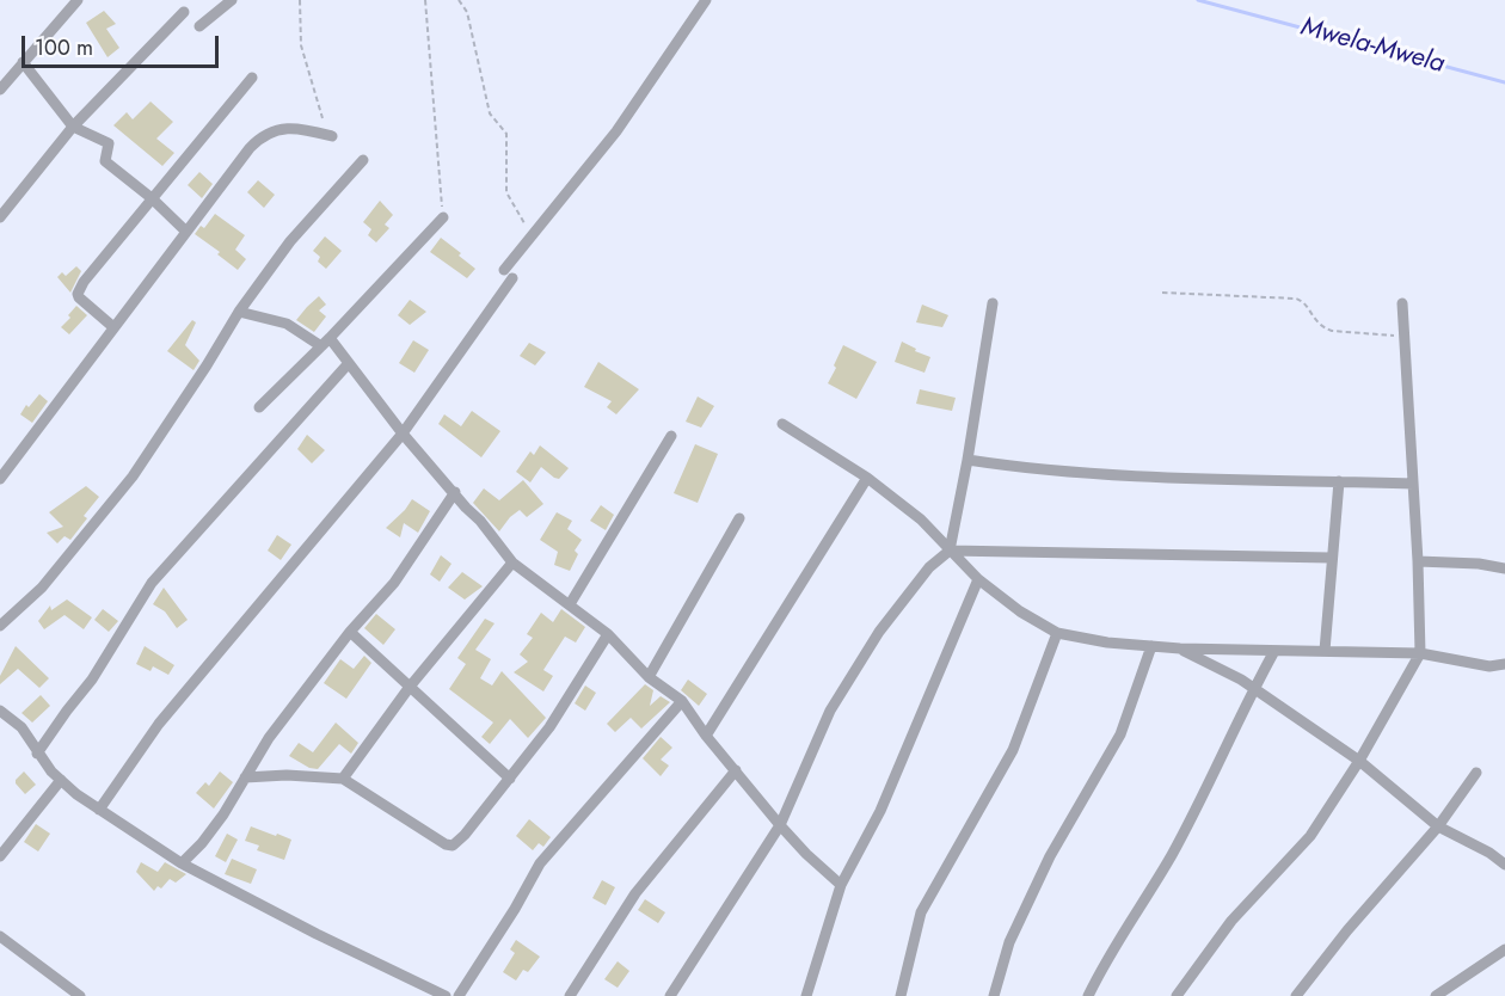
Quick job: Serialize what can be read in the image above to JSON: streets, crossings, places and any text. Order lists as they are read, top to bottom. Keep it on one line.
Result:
{"water":["Mwela-Mwela"],"scale_bar":"100 m"}
